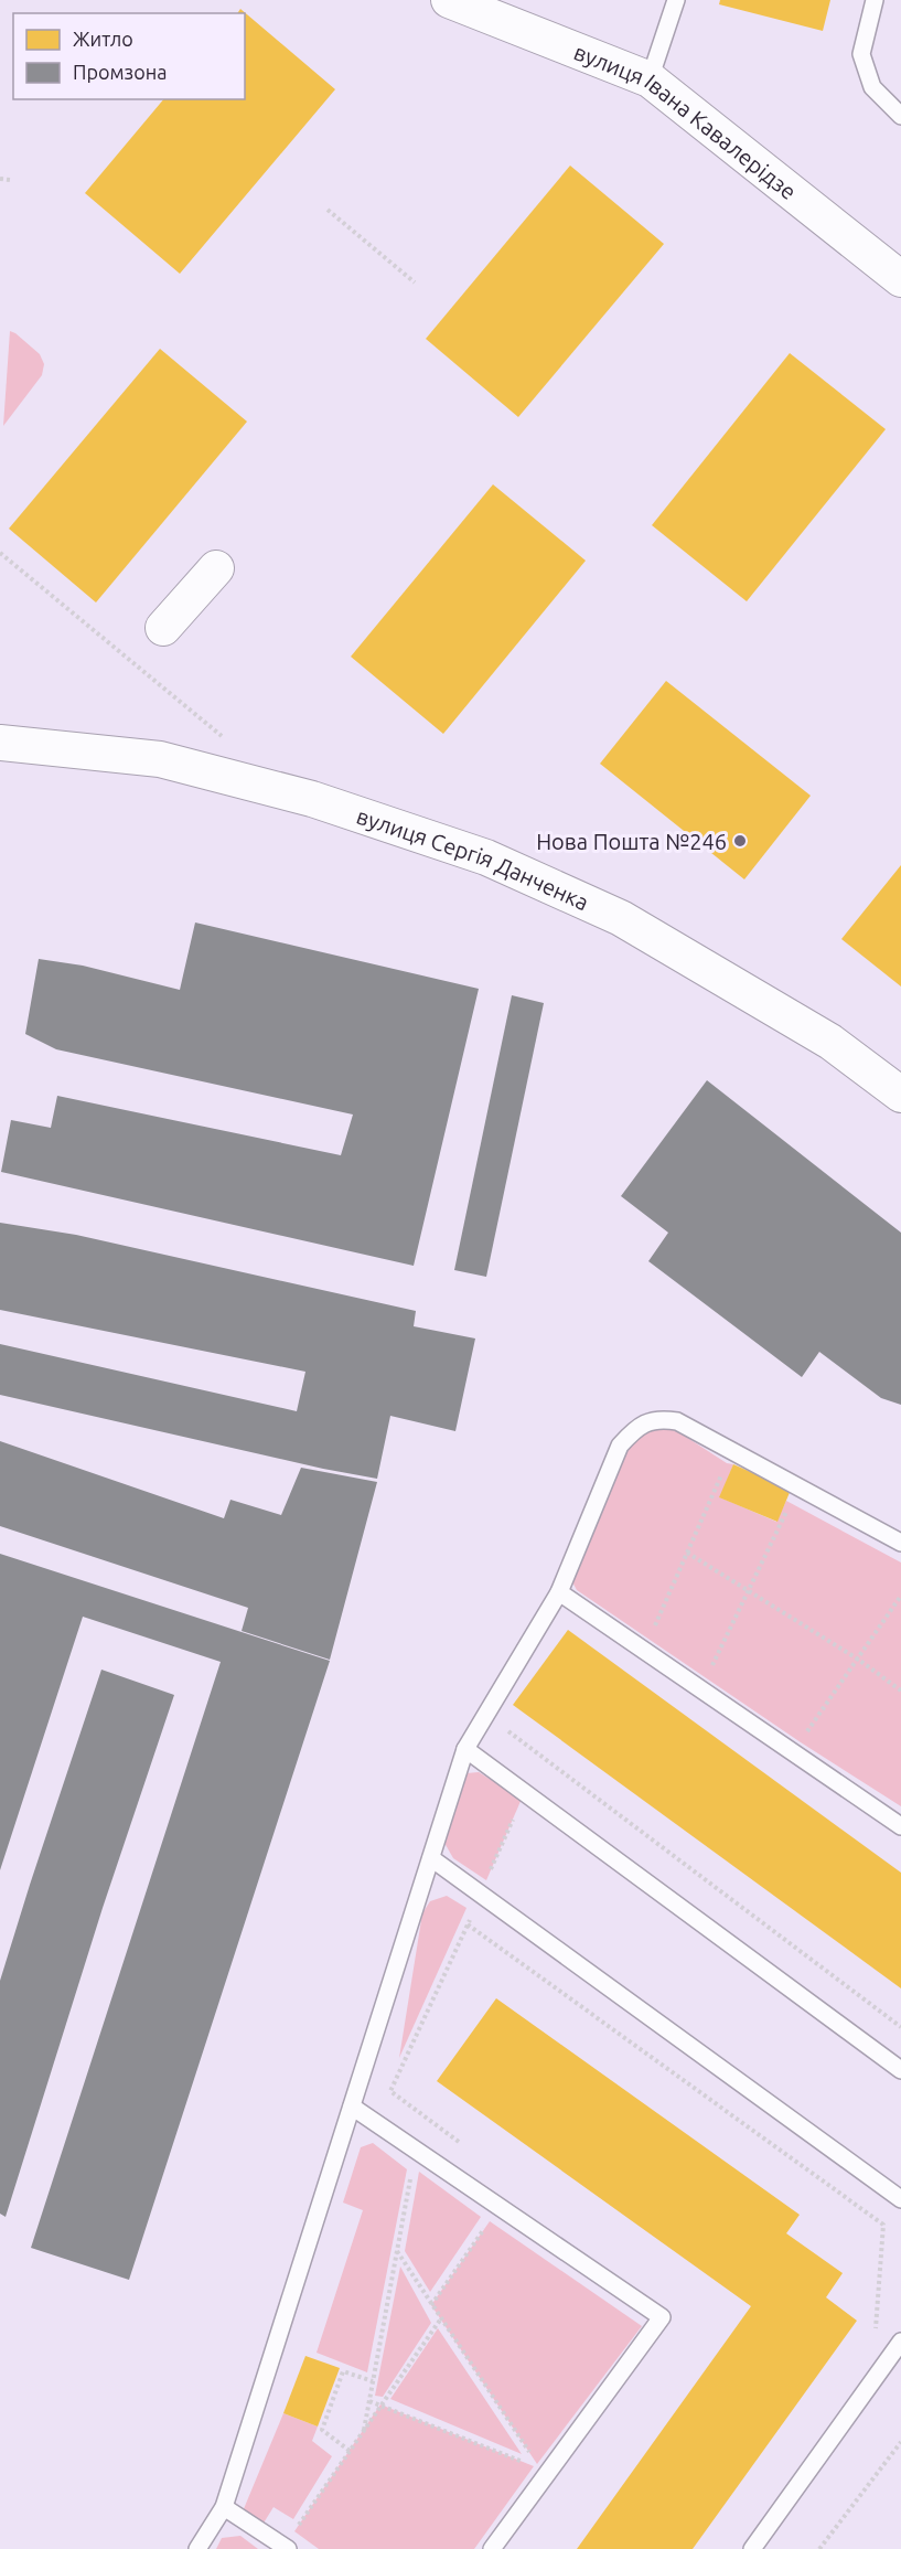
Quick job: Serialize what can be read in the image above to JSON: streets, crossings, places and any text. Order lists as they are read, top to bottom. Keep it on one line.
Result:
{"streets":{"street":["вулиця Івана Кавалерідзе","вулиця Сергія Данченка"]},"places":["Нова Пошта №246"],"legend":["Житло","Промзона"]}
